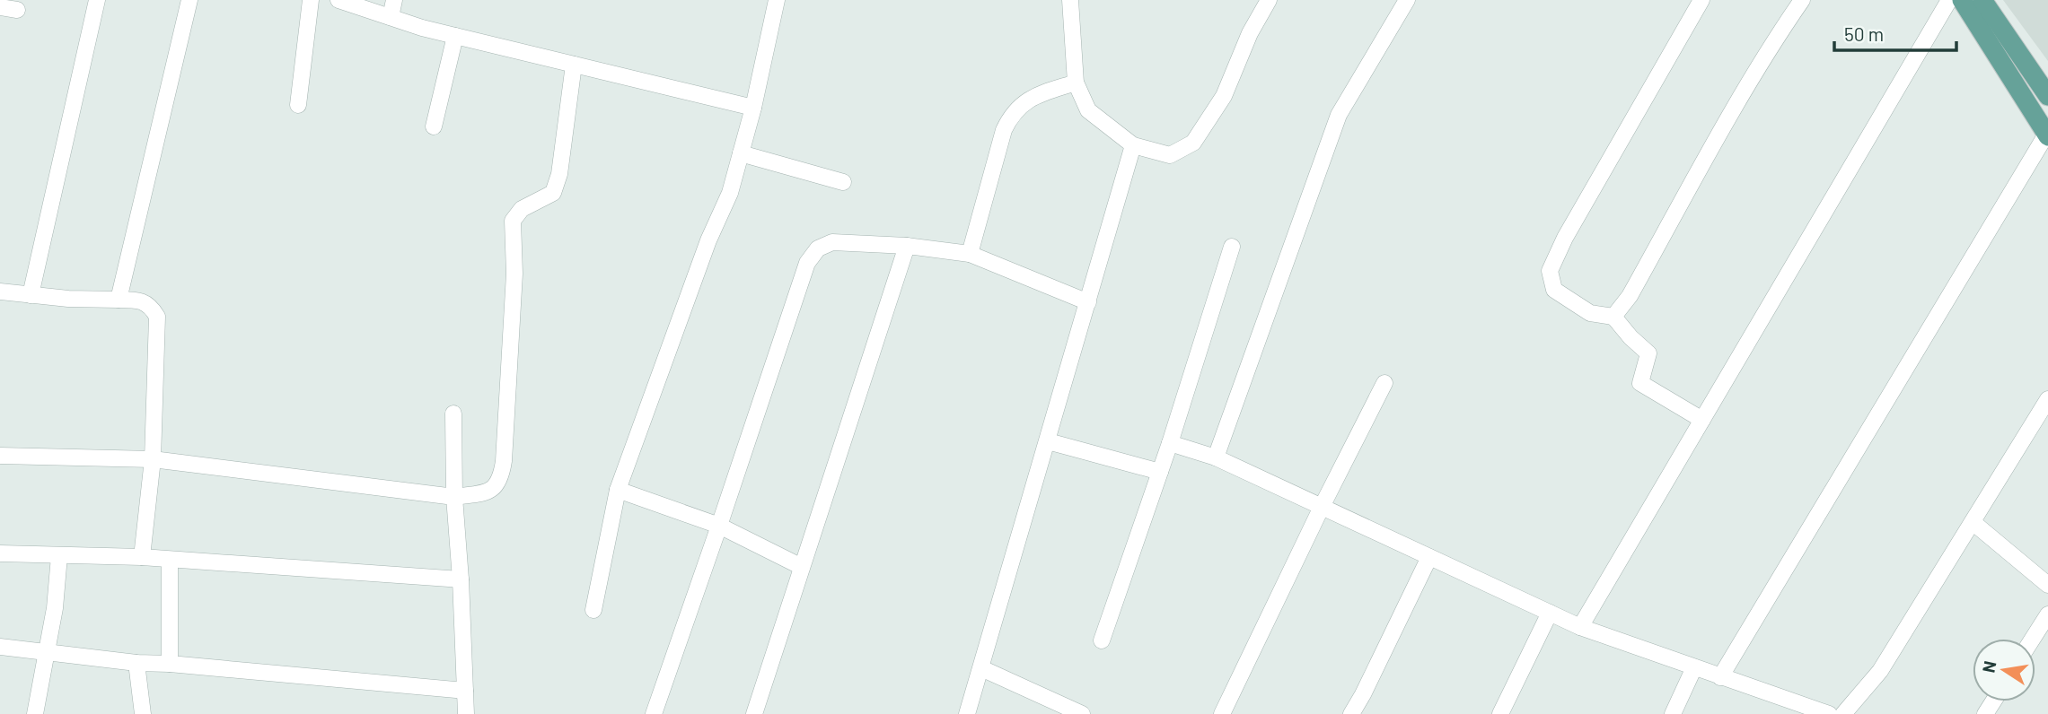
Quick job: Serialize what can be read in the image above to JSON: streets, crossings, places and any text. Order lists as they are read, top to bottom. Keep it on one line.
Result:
{"scale_bar":"50 m","north":"left"}
